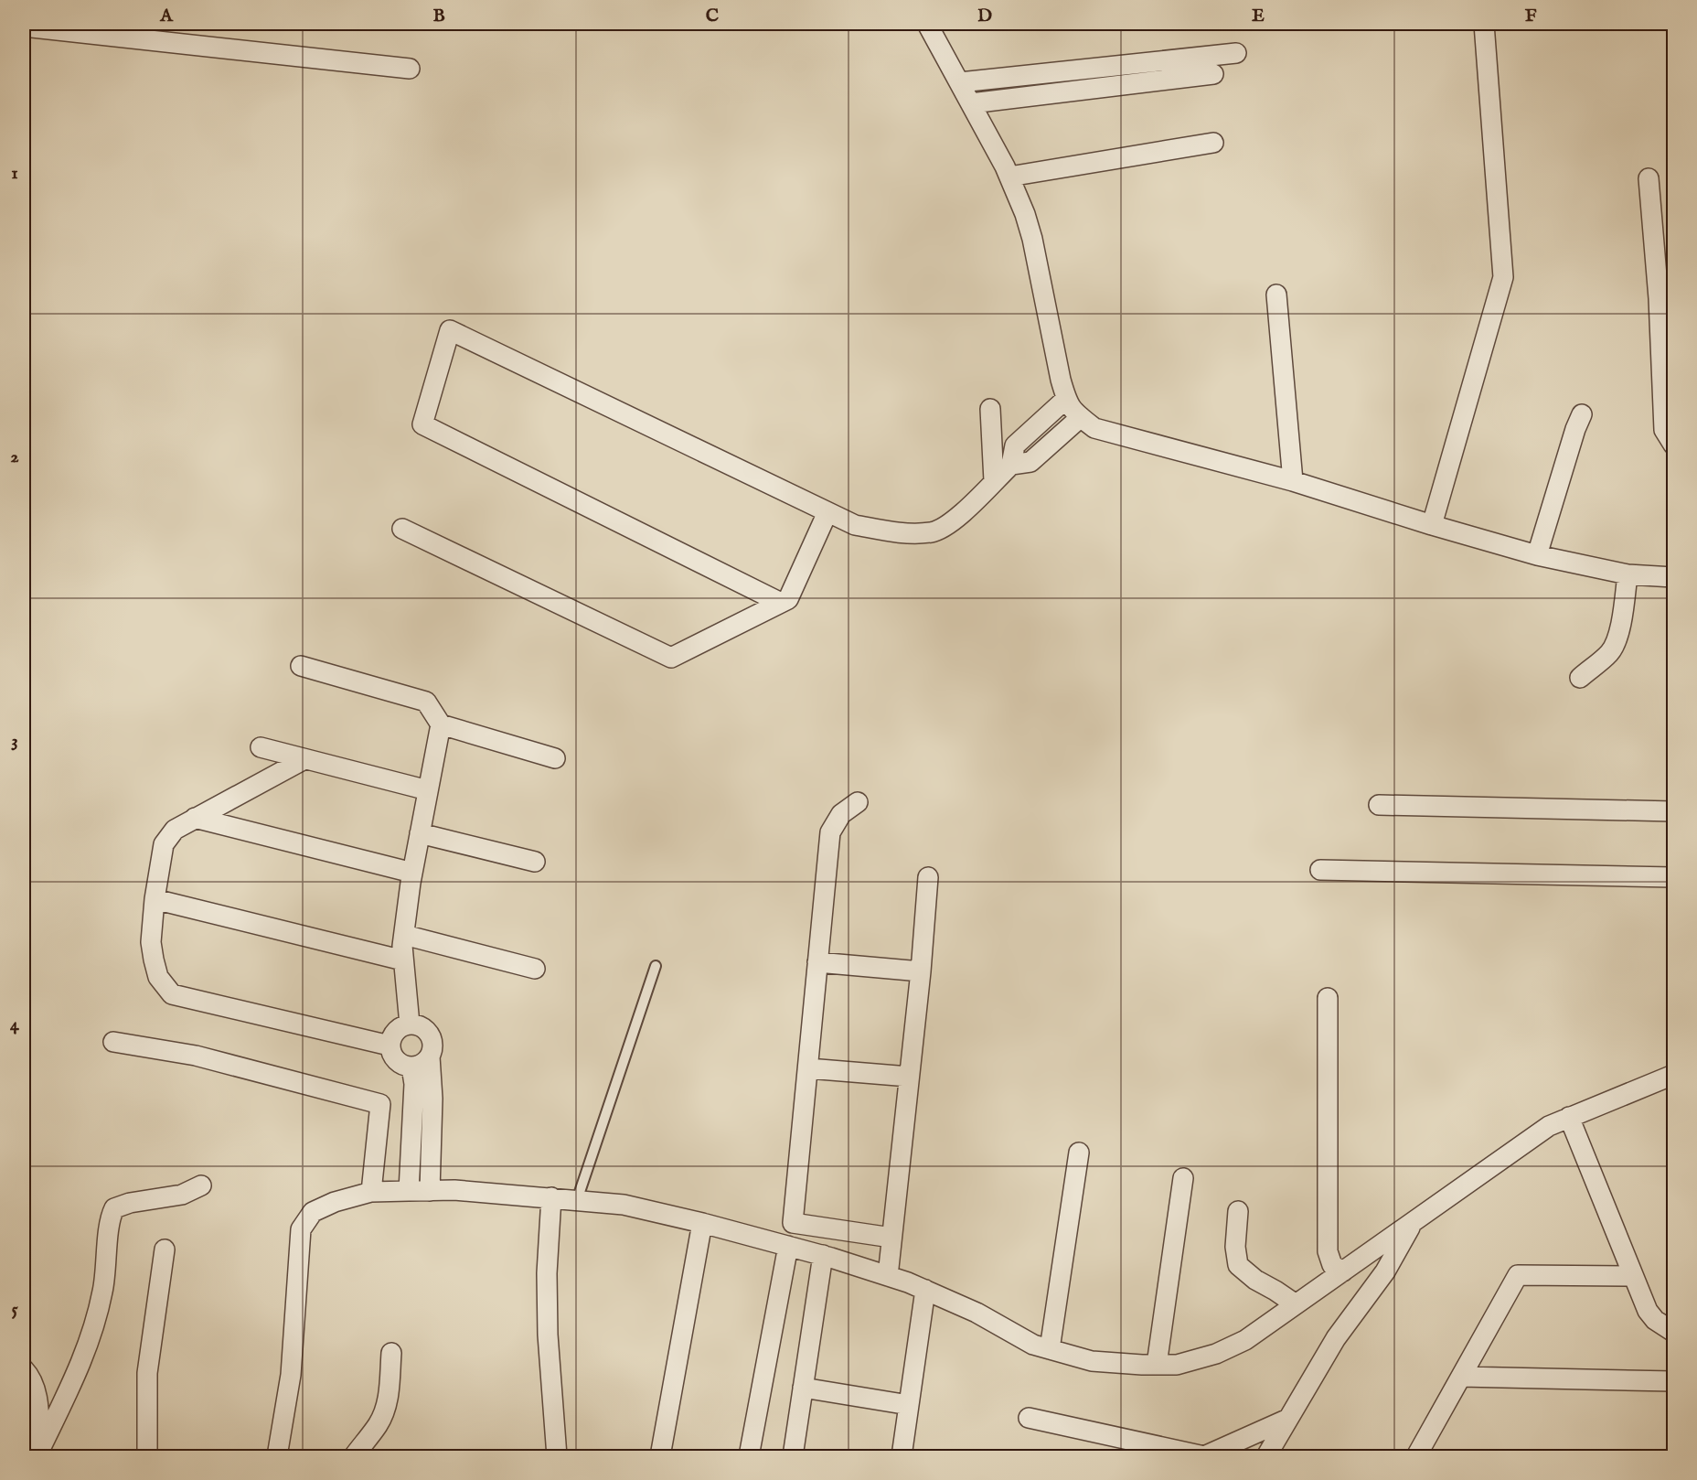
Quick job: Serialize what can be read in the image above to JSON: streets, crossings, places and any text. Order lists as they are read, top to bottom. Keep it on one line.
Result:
{"grid":{"columns":["A","B","C","D","E","F"],"rows":["1","2","3","4","5"]}}
